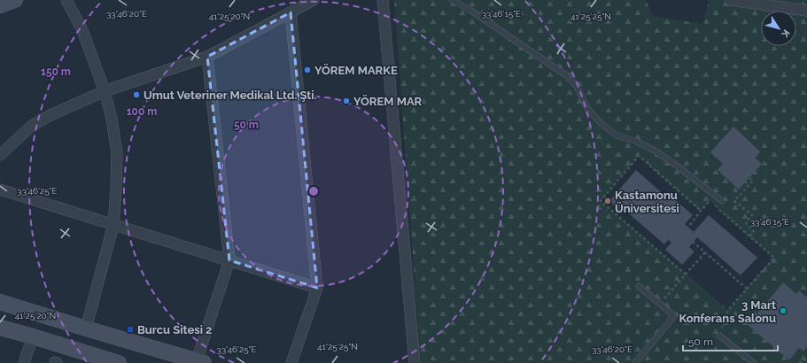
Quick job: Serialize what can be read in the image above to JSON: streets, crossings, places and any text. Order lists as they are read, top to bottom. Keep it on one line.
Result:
{"places":{"other":["YÖREM MARKE","Umut Veteriner Medikal Ltd. Şti.","YÖREM MAR","Kastamonu Üniversitesi","3 Mart Konferans Salonu"],"transit":["Burcu Sitesi 2"]},"scale_bar":"50 m","north":"bottom right","coordinates":["33°46'20\"E","33°46'15\"E","41°25'20\"N","41°25'25\"N","33°46'25\"E"],"rings":["150 m","100 m","50 m"]}
